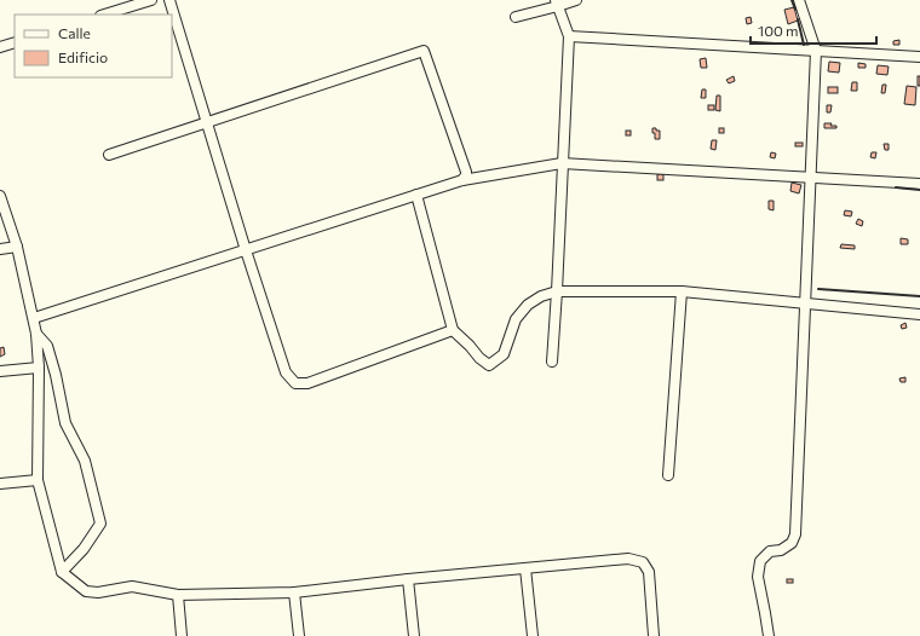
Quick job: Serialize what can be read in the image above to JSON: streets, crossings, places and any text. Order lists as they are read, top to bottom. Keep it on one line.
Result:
{"legend":["Calle","Edificio"],"scale_bar":"100 m"}
